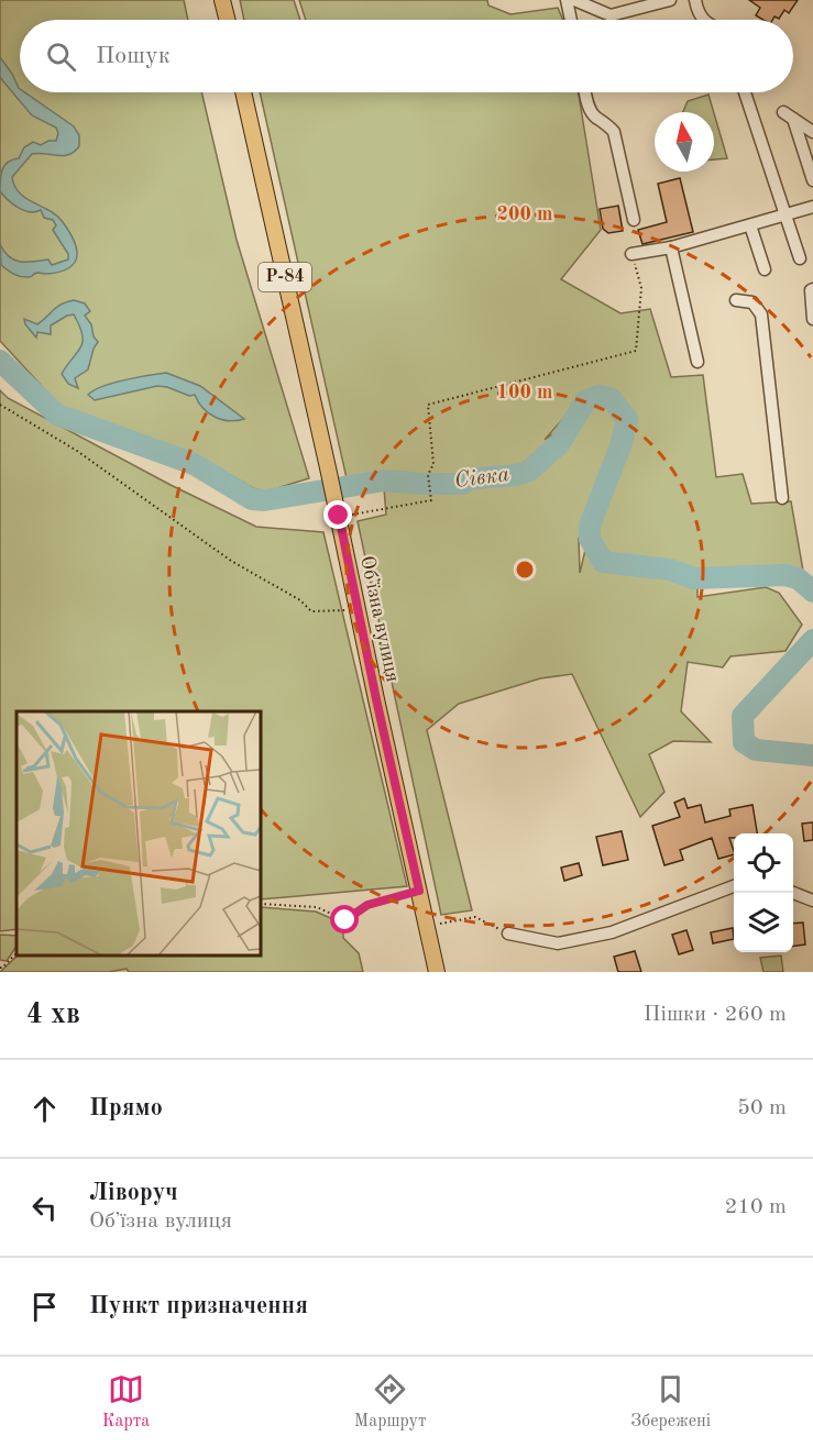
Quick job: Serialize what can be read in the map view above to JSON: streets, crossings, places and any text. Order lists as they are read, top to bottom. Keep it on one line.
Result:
{"streets":{"main road":["Р-84","Обʼїзна вулиця"]},"water":["Сівка"],"north":"top","page":{"search":"Пошук","heading":["4 хв","Пішки · 260 m"],"list":[["Прямо","50 m"],["Ліворуч","Обʼїзна вулиця","210 m"],"Пункт призначення"],"nav":["Карта","Маршрут","Збережені"]},"rings":["200 m","100 m"]}
